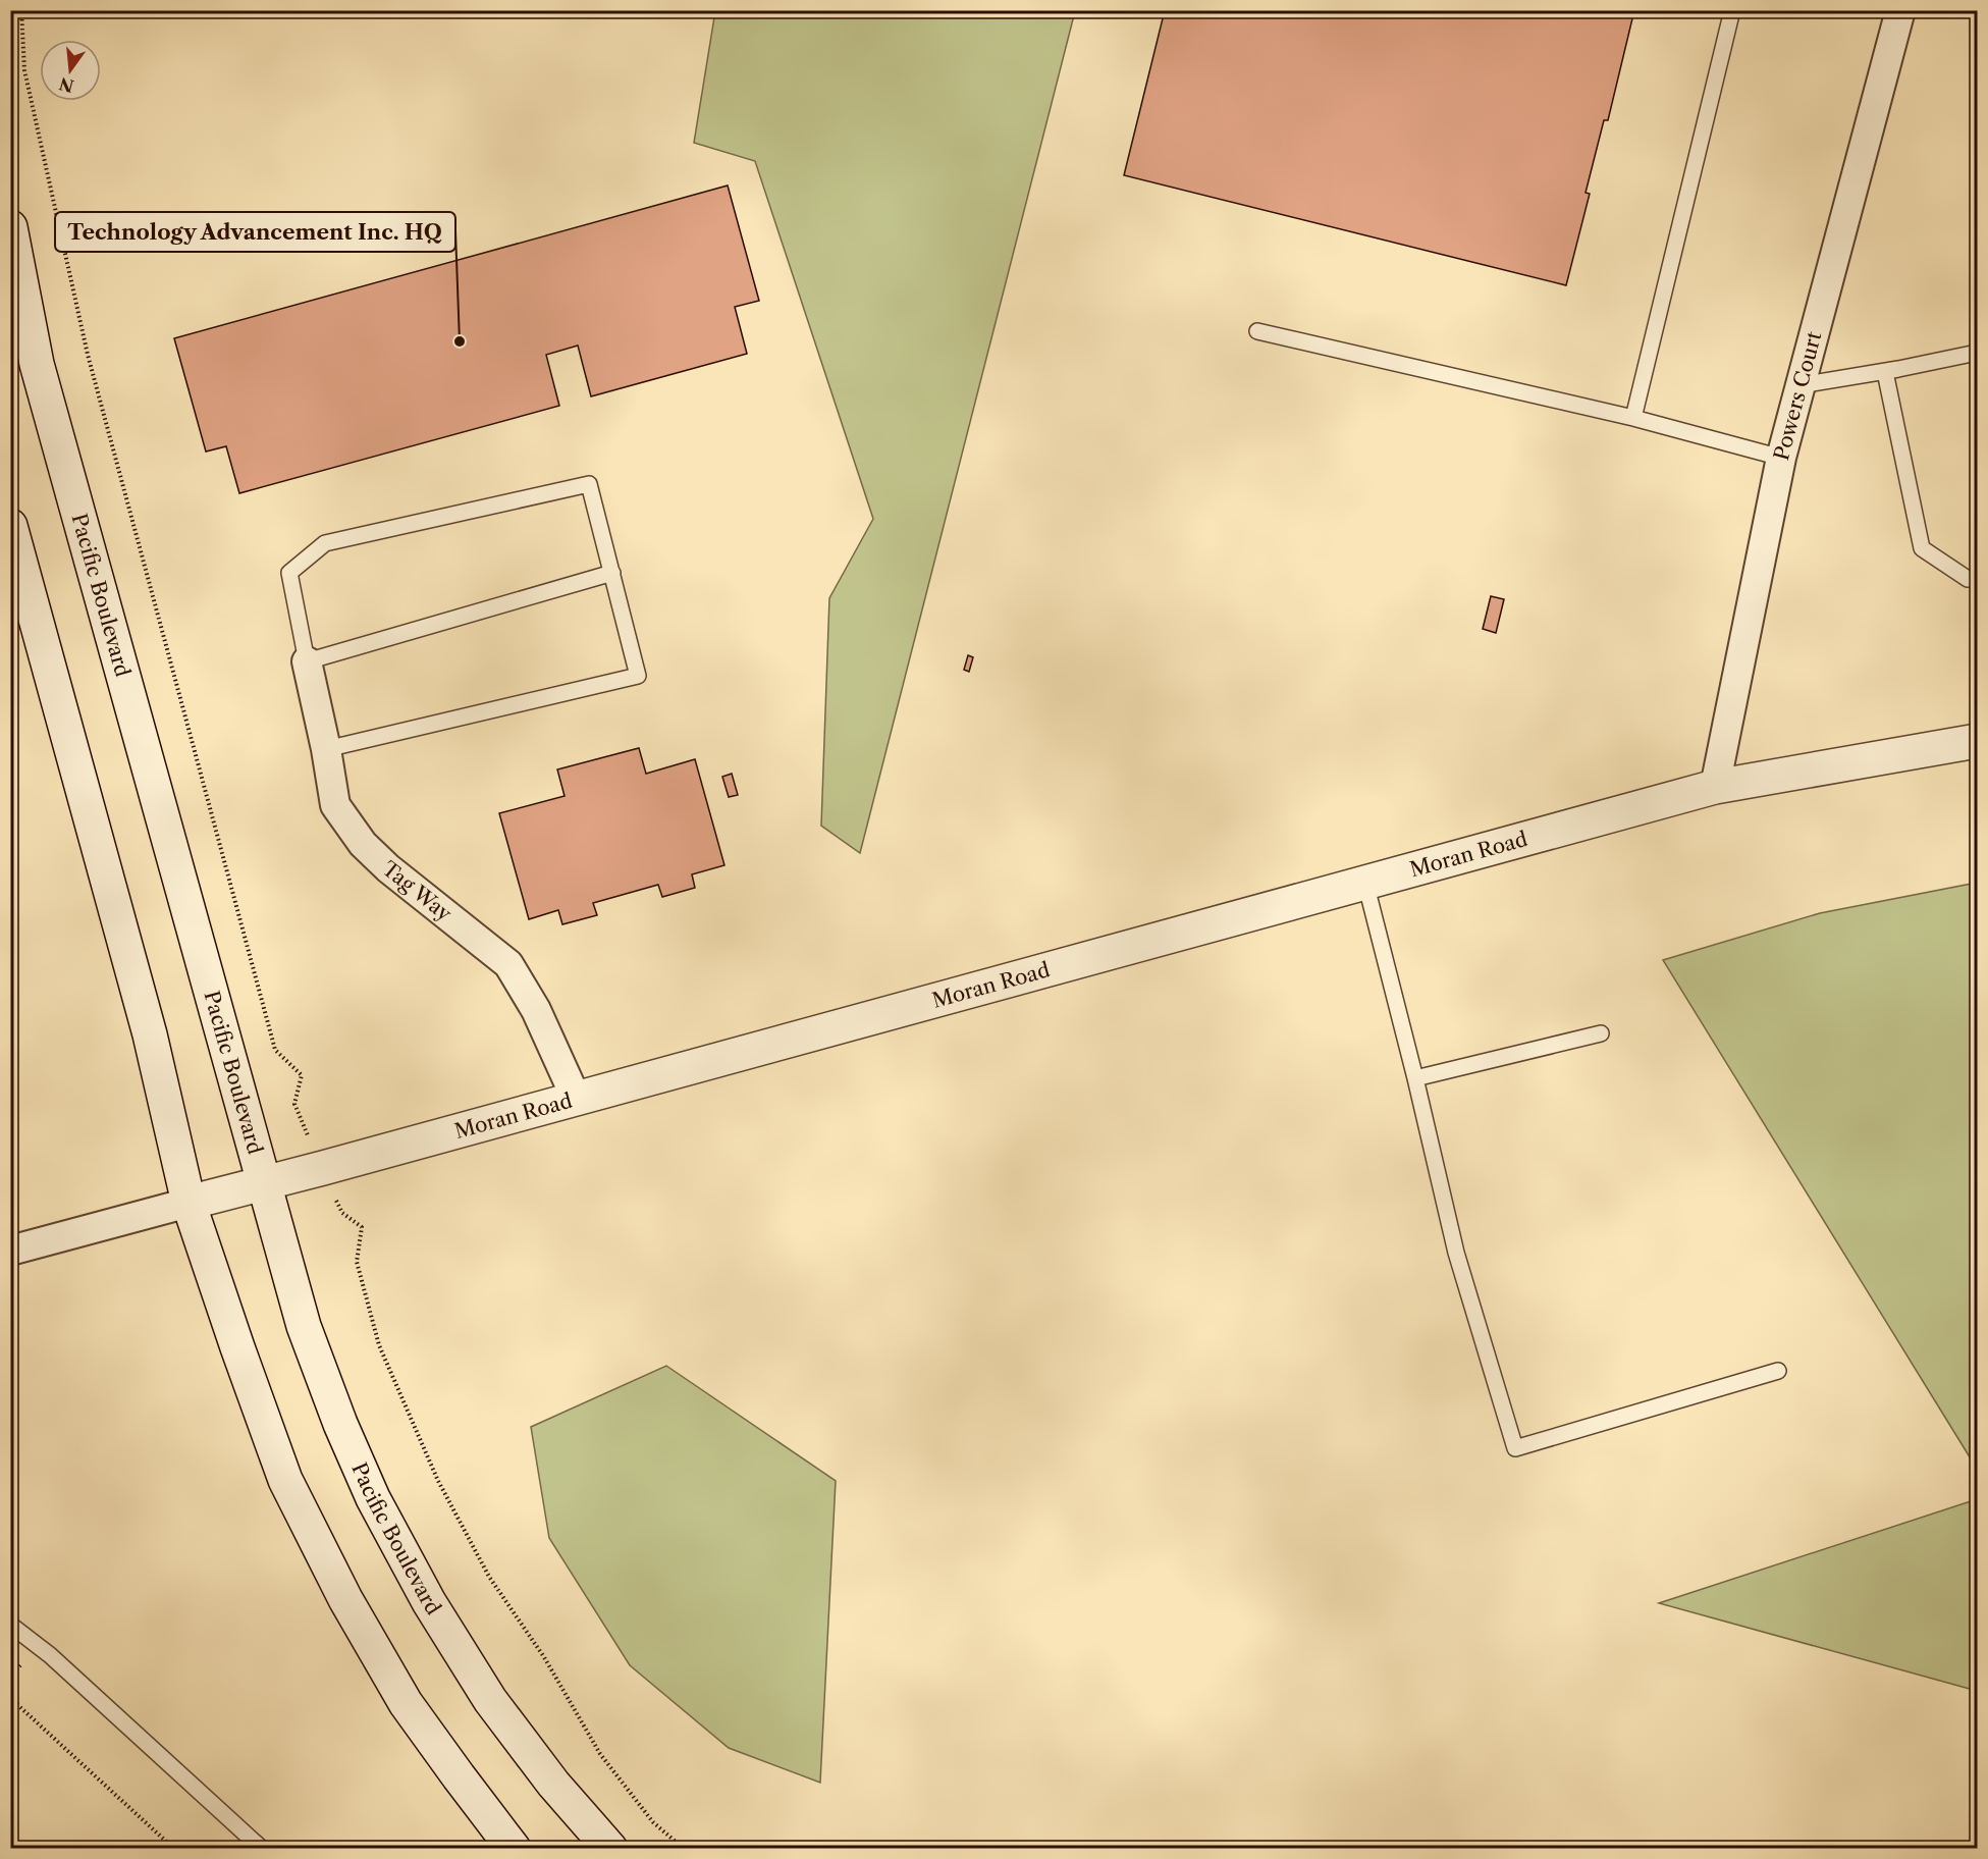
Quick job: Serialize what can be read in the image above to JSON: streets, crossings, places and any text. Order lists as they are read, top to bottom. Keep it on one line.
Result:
{"streets":{"main road":["Pacific Boulevard","Moran Road"],"street":["Powers Court","Tag Way"]},"crossings":[["Powers Court","Moran Road"],["Pacific Boulevard","Moran Road"],["Moran Road","Tag Way"]],"places":["Technology Advancement Inc. HQ"],"north":"bottom"}
